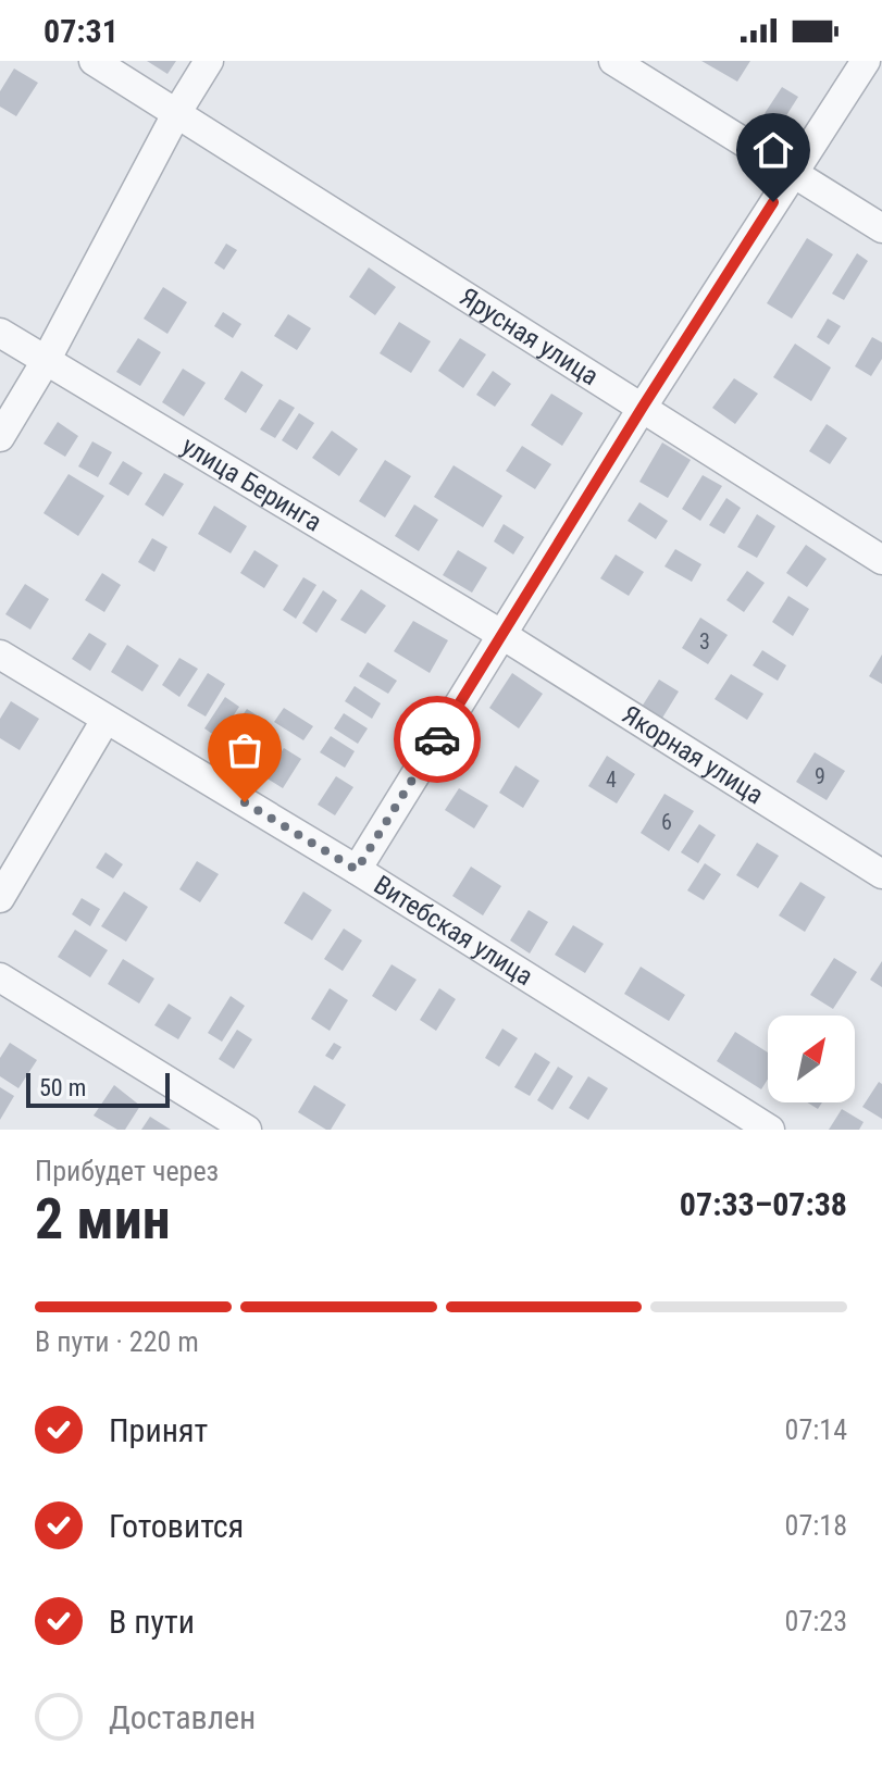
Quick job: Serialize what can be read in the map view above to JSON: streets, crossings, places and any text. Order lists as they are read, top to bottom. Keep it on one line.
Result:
{"streets":{"street":["Ярусная улица","улица Беринга","Якорная улица","Витебская улица"]},"crossings":[["улица Беринга","Якорная улица"]],"house_numbers":["3","9","4","6"],"scale_bar":"50 m","north":"top right","page":{"status":"07:31","scale":"50 m","heading":["2 мин","Прибудет через","07:33–07:38"],"bar":"В пути · 220 m","list":[["Принят","07:14"],["Готовится","07:18"],["В пути","07:23"],"Доставлен"]}}
